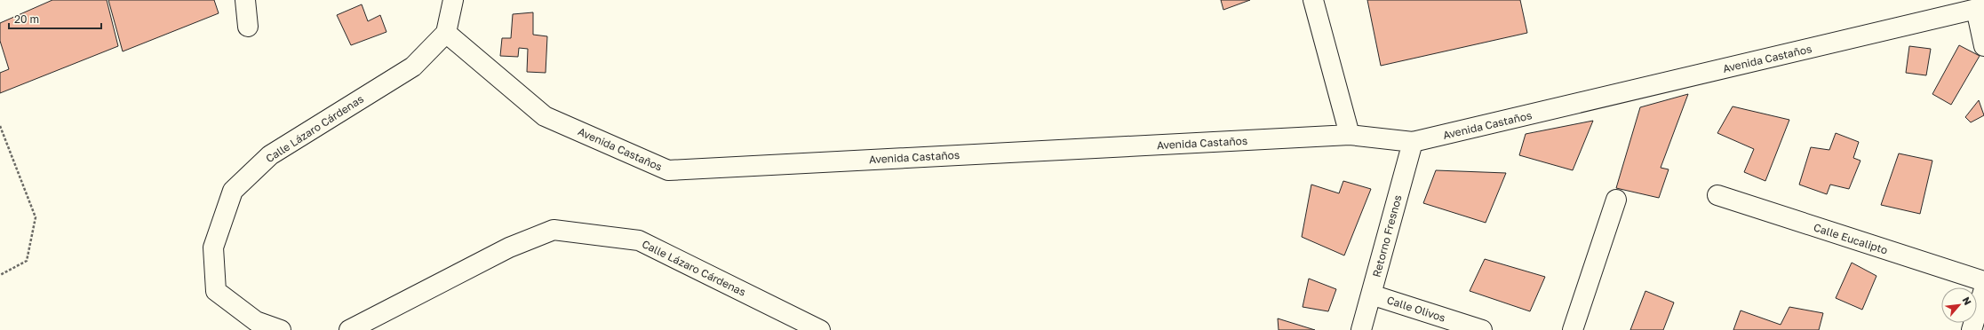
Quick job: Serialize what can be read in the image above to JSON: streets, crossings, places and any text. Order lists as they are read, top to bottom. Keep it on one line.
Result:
{"streets":{"street":["Avenida Castaños","Calle Lázaro Cárdenas","Retorno Fresnos","Calle Eucalipto","Calle Olivos"]},"crossings":[["Avenida Castaños","Calle Lázaro Cárdenas"],["Avenida Castaños","Retorno Fresnos"],["Retorno Fresnos","Calle Olivos"]],"scale_bar":"20 m","north":"top right"}
